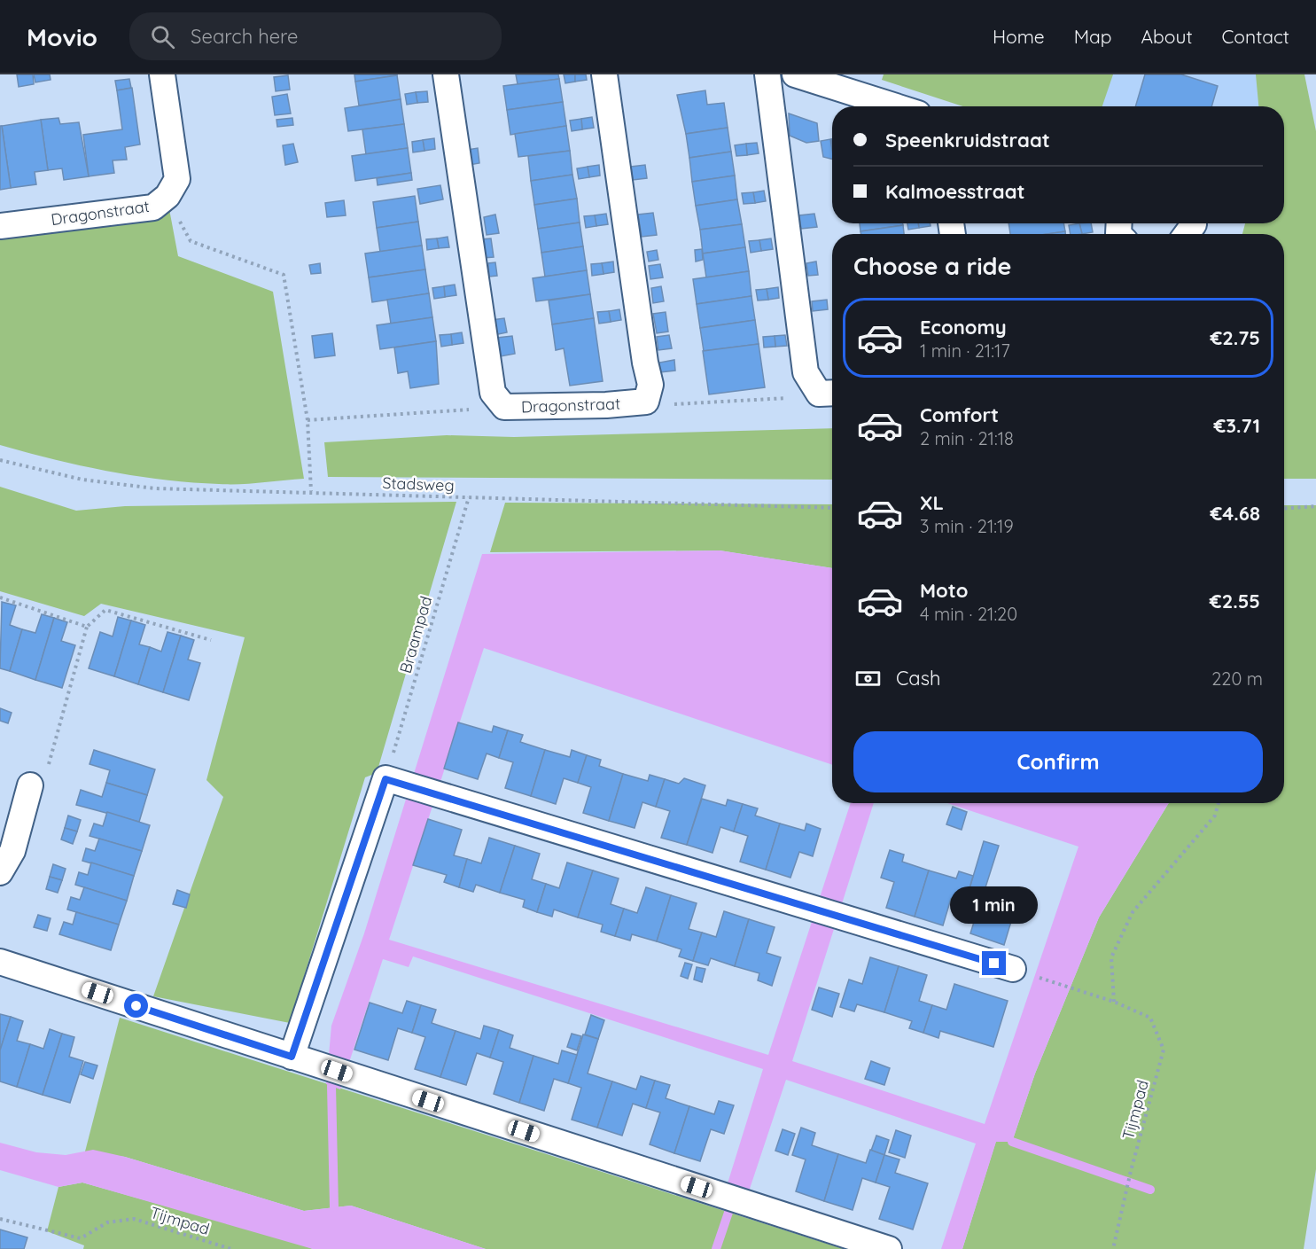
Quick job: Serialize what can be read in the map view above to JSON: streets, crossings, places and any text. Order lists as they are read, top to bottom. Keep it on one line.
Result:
{"streets":{"street":["Dragonstraat"],"path":["Stadsweg","Braampad","Tijmpad"]},"crossings":[["Stadsweg","Braampad"]],"page":{"header":"Movio","search":"Search here","nav":["Home","Map","About","Contact"],"banner":["Speenkruidstraat","Kalmoesstraat"],"heading":"Choose a ride","list":[{"name":"Economy","note":"1 min · 21:17","value":"€2.75"},{"name":"Comfort","note":"2 min · 21:18","value":"€3.71"},{"name":"XL","note":"3 min · 21:19","value":"€4.68"},{"name":"Moto","note":"4 min · 21:20","value":"€2.55"}],"pay":["Cash","220 m"],"buttons":"Confirm","bubble":"1 min"}}
